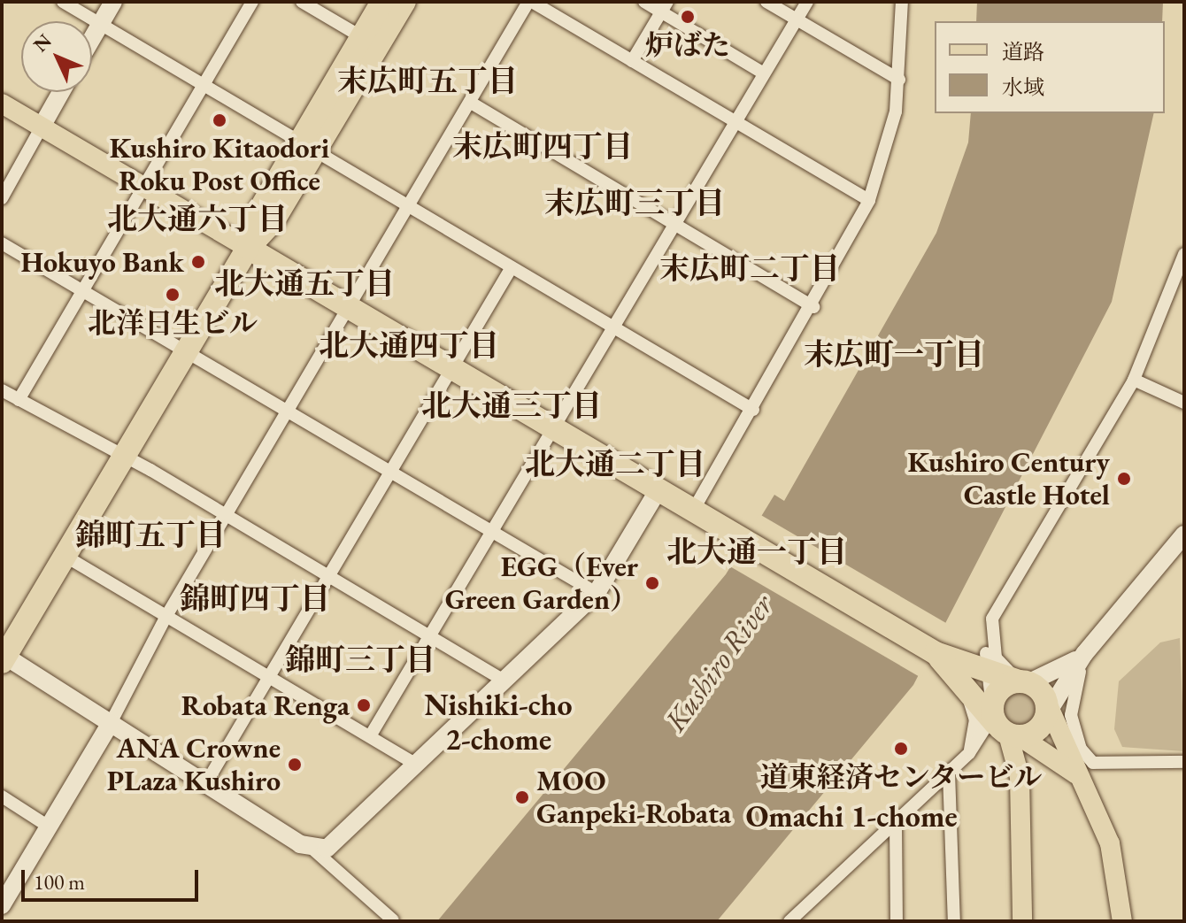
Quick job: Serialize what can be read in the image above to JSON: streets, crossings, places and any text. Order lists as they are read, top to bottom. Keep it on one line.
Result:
{"districts":["末広町五丁目","末広町四丁目","末広町三丁目","北大通六丁目","末広町二丁目","北大通五丁目","北大通四丁目","末広町一丁目","北大通三丁目","北大通二丁目","錦町五丁目","北大通一丁目","錦町四丁目","錦町三丁目","Nishiki-cho 2-chome","Omachi 1-chome"],"water":["Kushiro River"],"places":["炉ばた","Kushiro Kitaodori Roku Post Office","Hokuyo Bank","北洋日生ビル","Kushiro Century Castle Hotel","EGG（Ever Green Garden）","Robata Renga","道東経済センタービル","ANA Crowne PLaza Kushiro","MOO Ganpeki-Robata"],"legend":["道路","水域"],"scale_bar":"100 m","north":"top left"}
